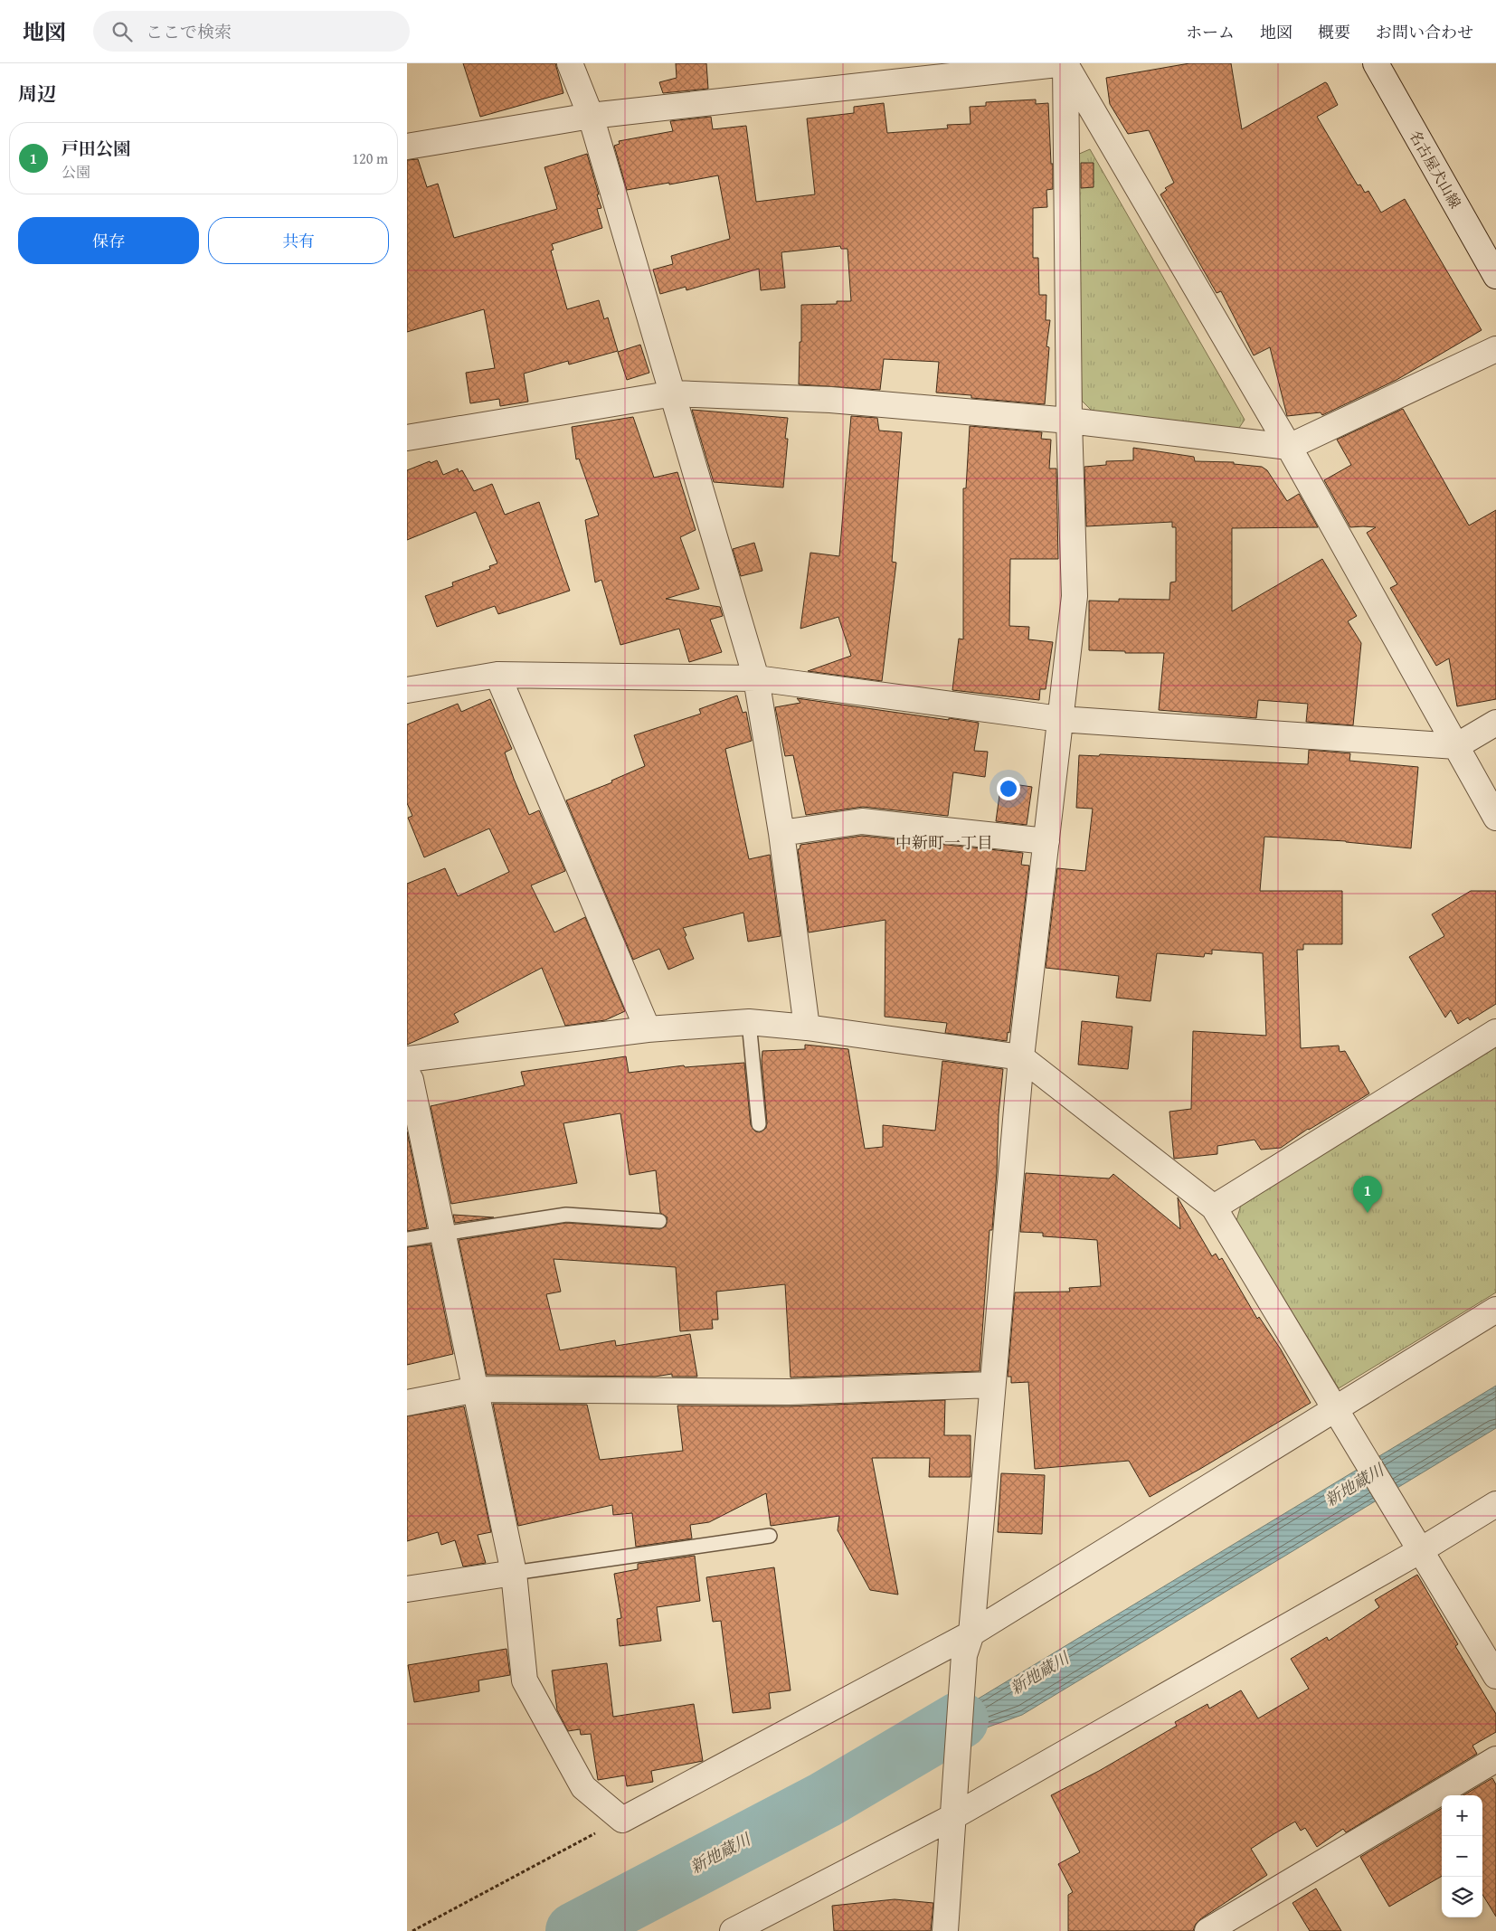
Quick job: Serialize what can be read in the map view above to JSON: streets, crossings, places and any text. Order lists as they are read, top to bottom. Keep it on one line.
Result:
{"streets":{"street":["名古屋犬山線"]},"districts":["中新町一丁目"],"water":["新地蔵川"],"page":{"header":"地図","search":"ここで検索","nav":["ホーム","地図","概要","お問い合わせ"],"heading":"周辺","list":[{"mark":"1","name":"戸田公園","note":"公園","value":"120 m"}],"buttons":["保存","共有"],"pins":"1","map_buttons":["+","−"]}}
